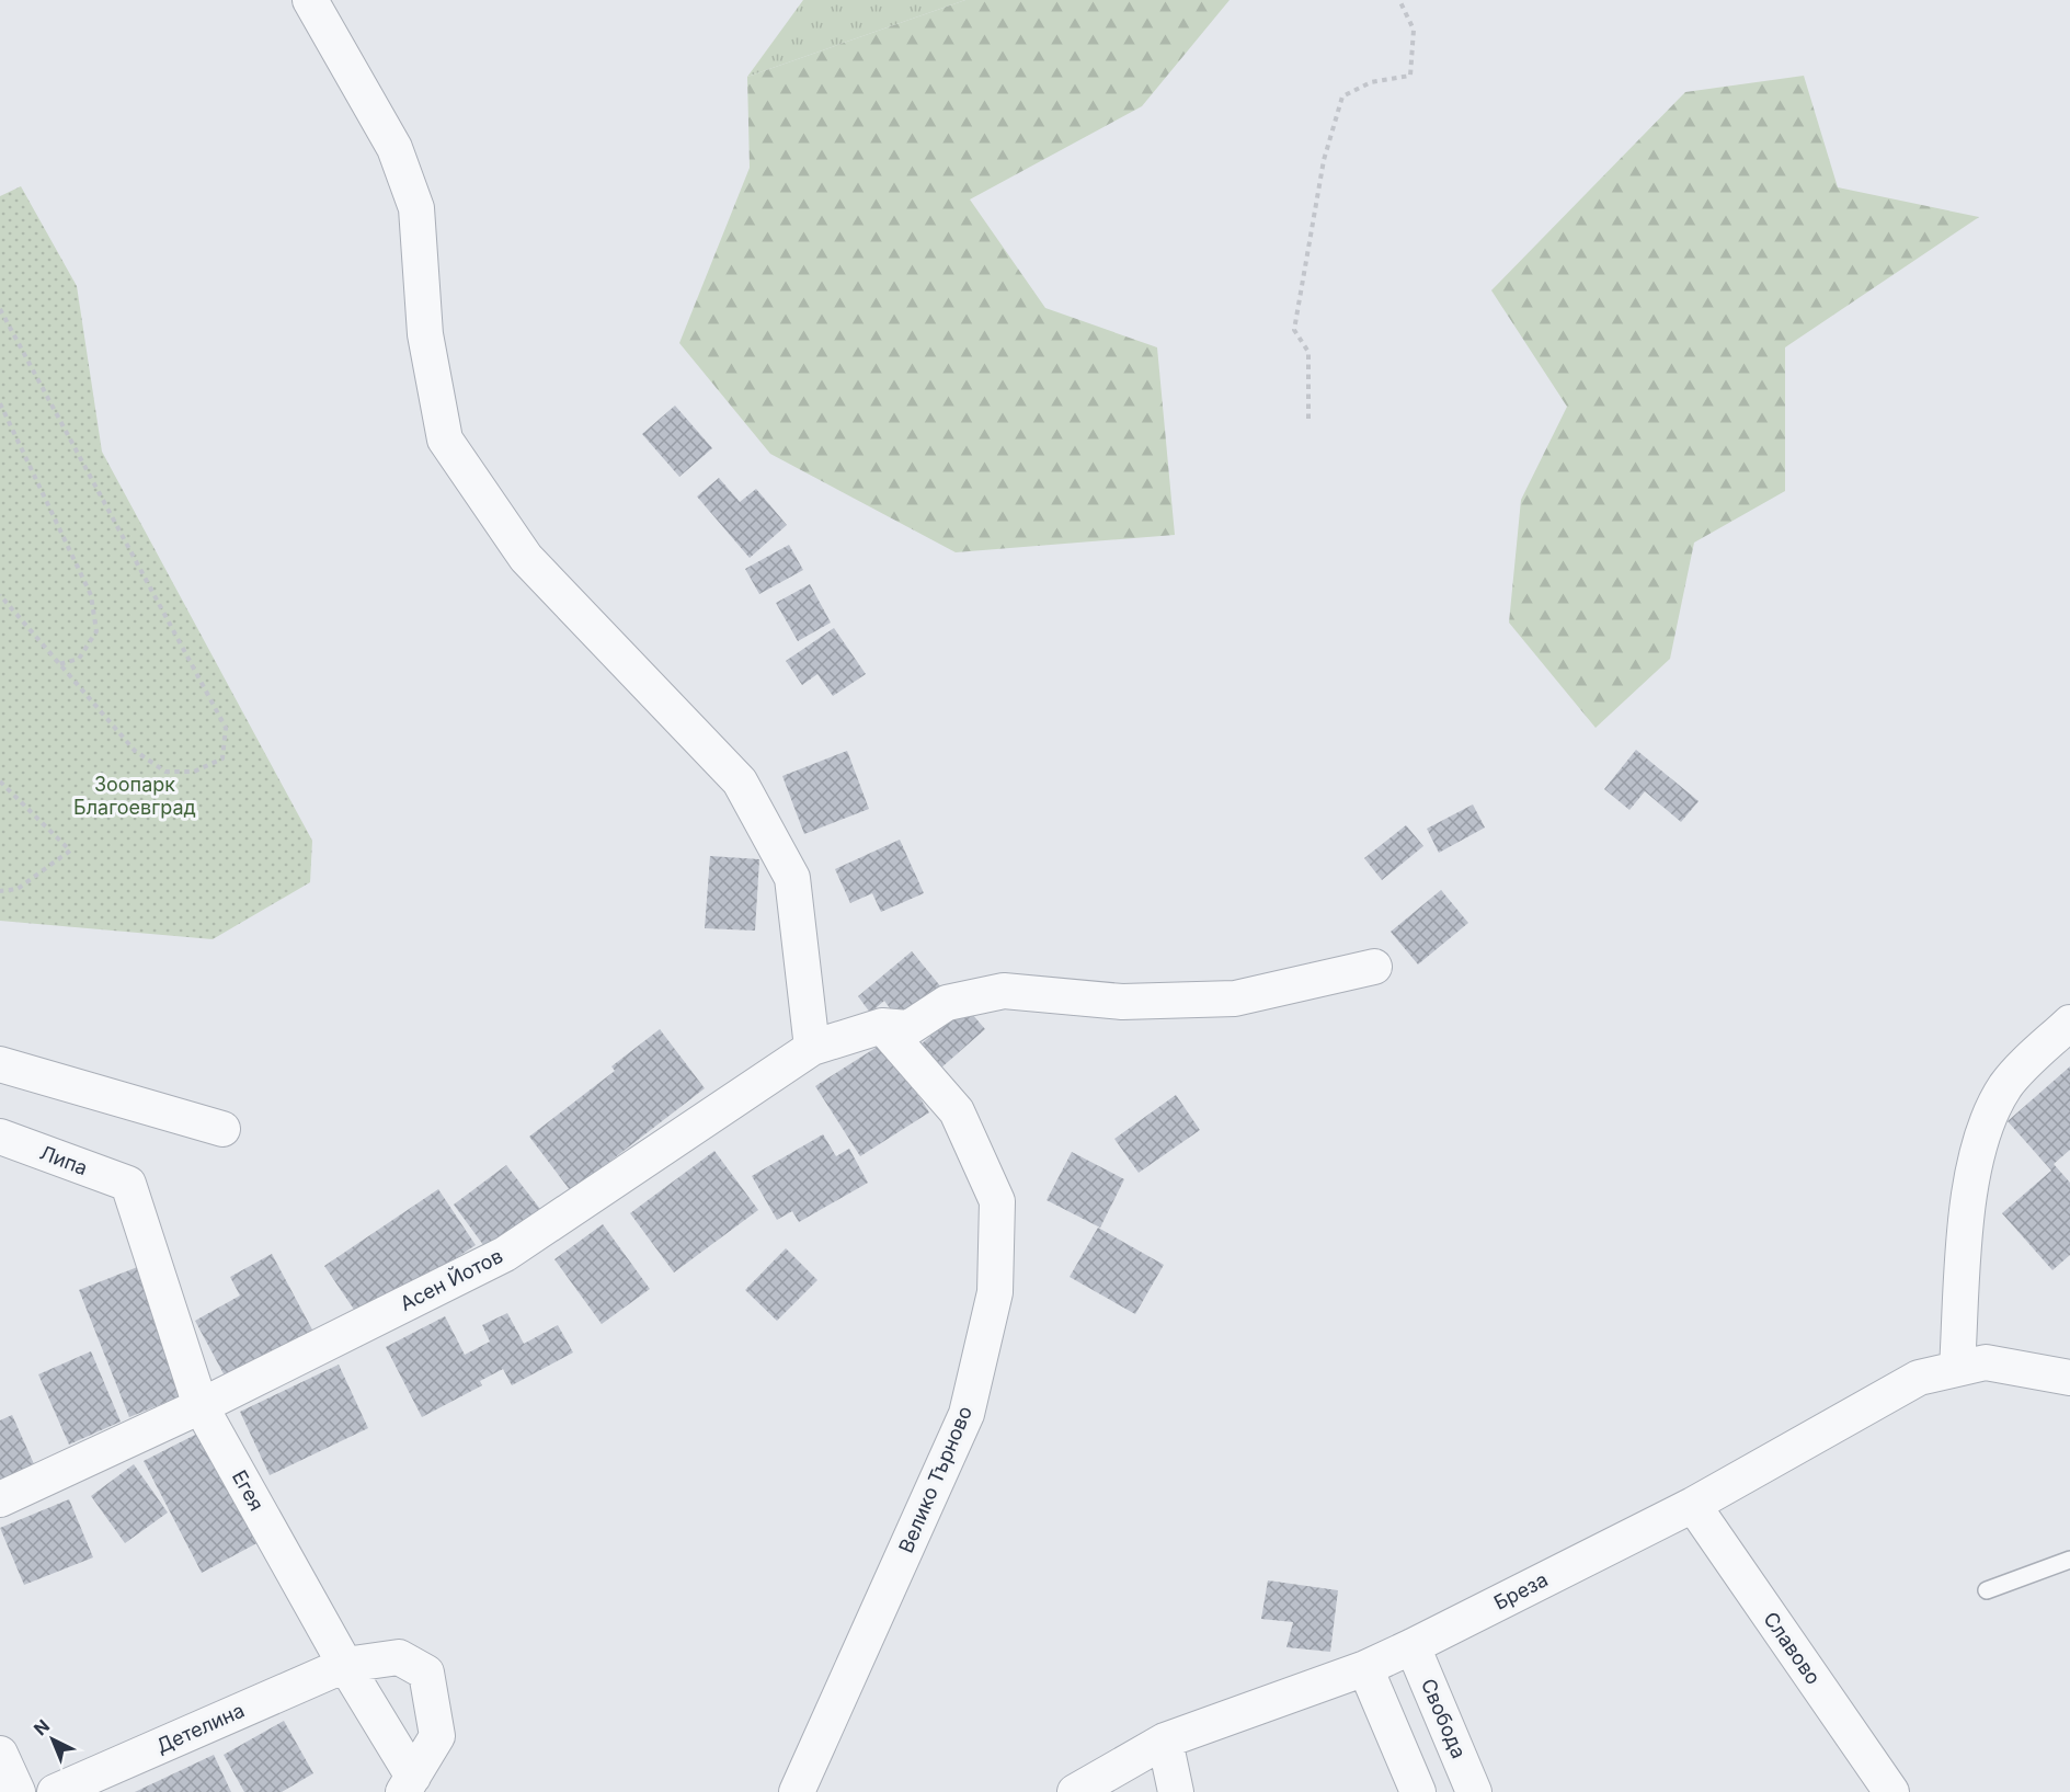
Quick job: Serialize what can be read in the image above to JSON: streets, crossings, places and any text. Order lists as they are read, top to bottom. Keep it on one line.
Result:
{"streets":{"street":["Липа","Асен Йотов","Велико Търново","Егея","Бреза","Славово","Свобода","Детелина"]},"crossings":[["Липа","Егея"],["Асен Йотов","Велико Търново"],["Асен Йотов","Егея"],["Егея","Детелина"],["Бреза","Славово"],["Бреза","Свобода"]],"parks":["Зоопарк Благоевград"],"north":"top left"}
